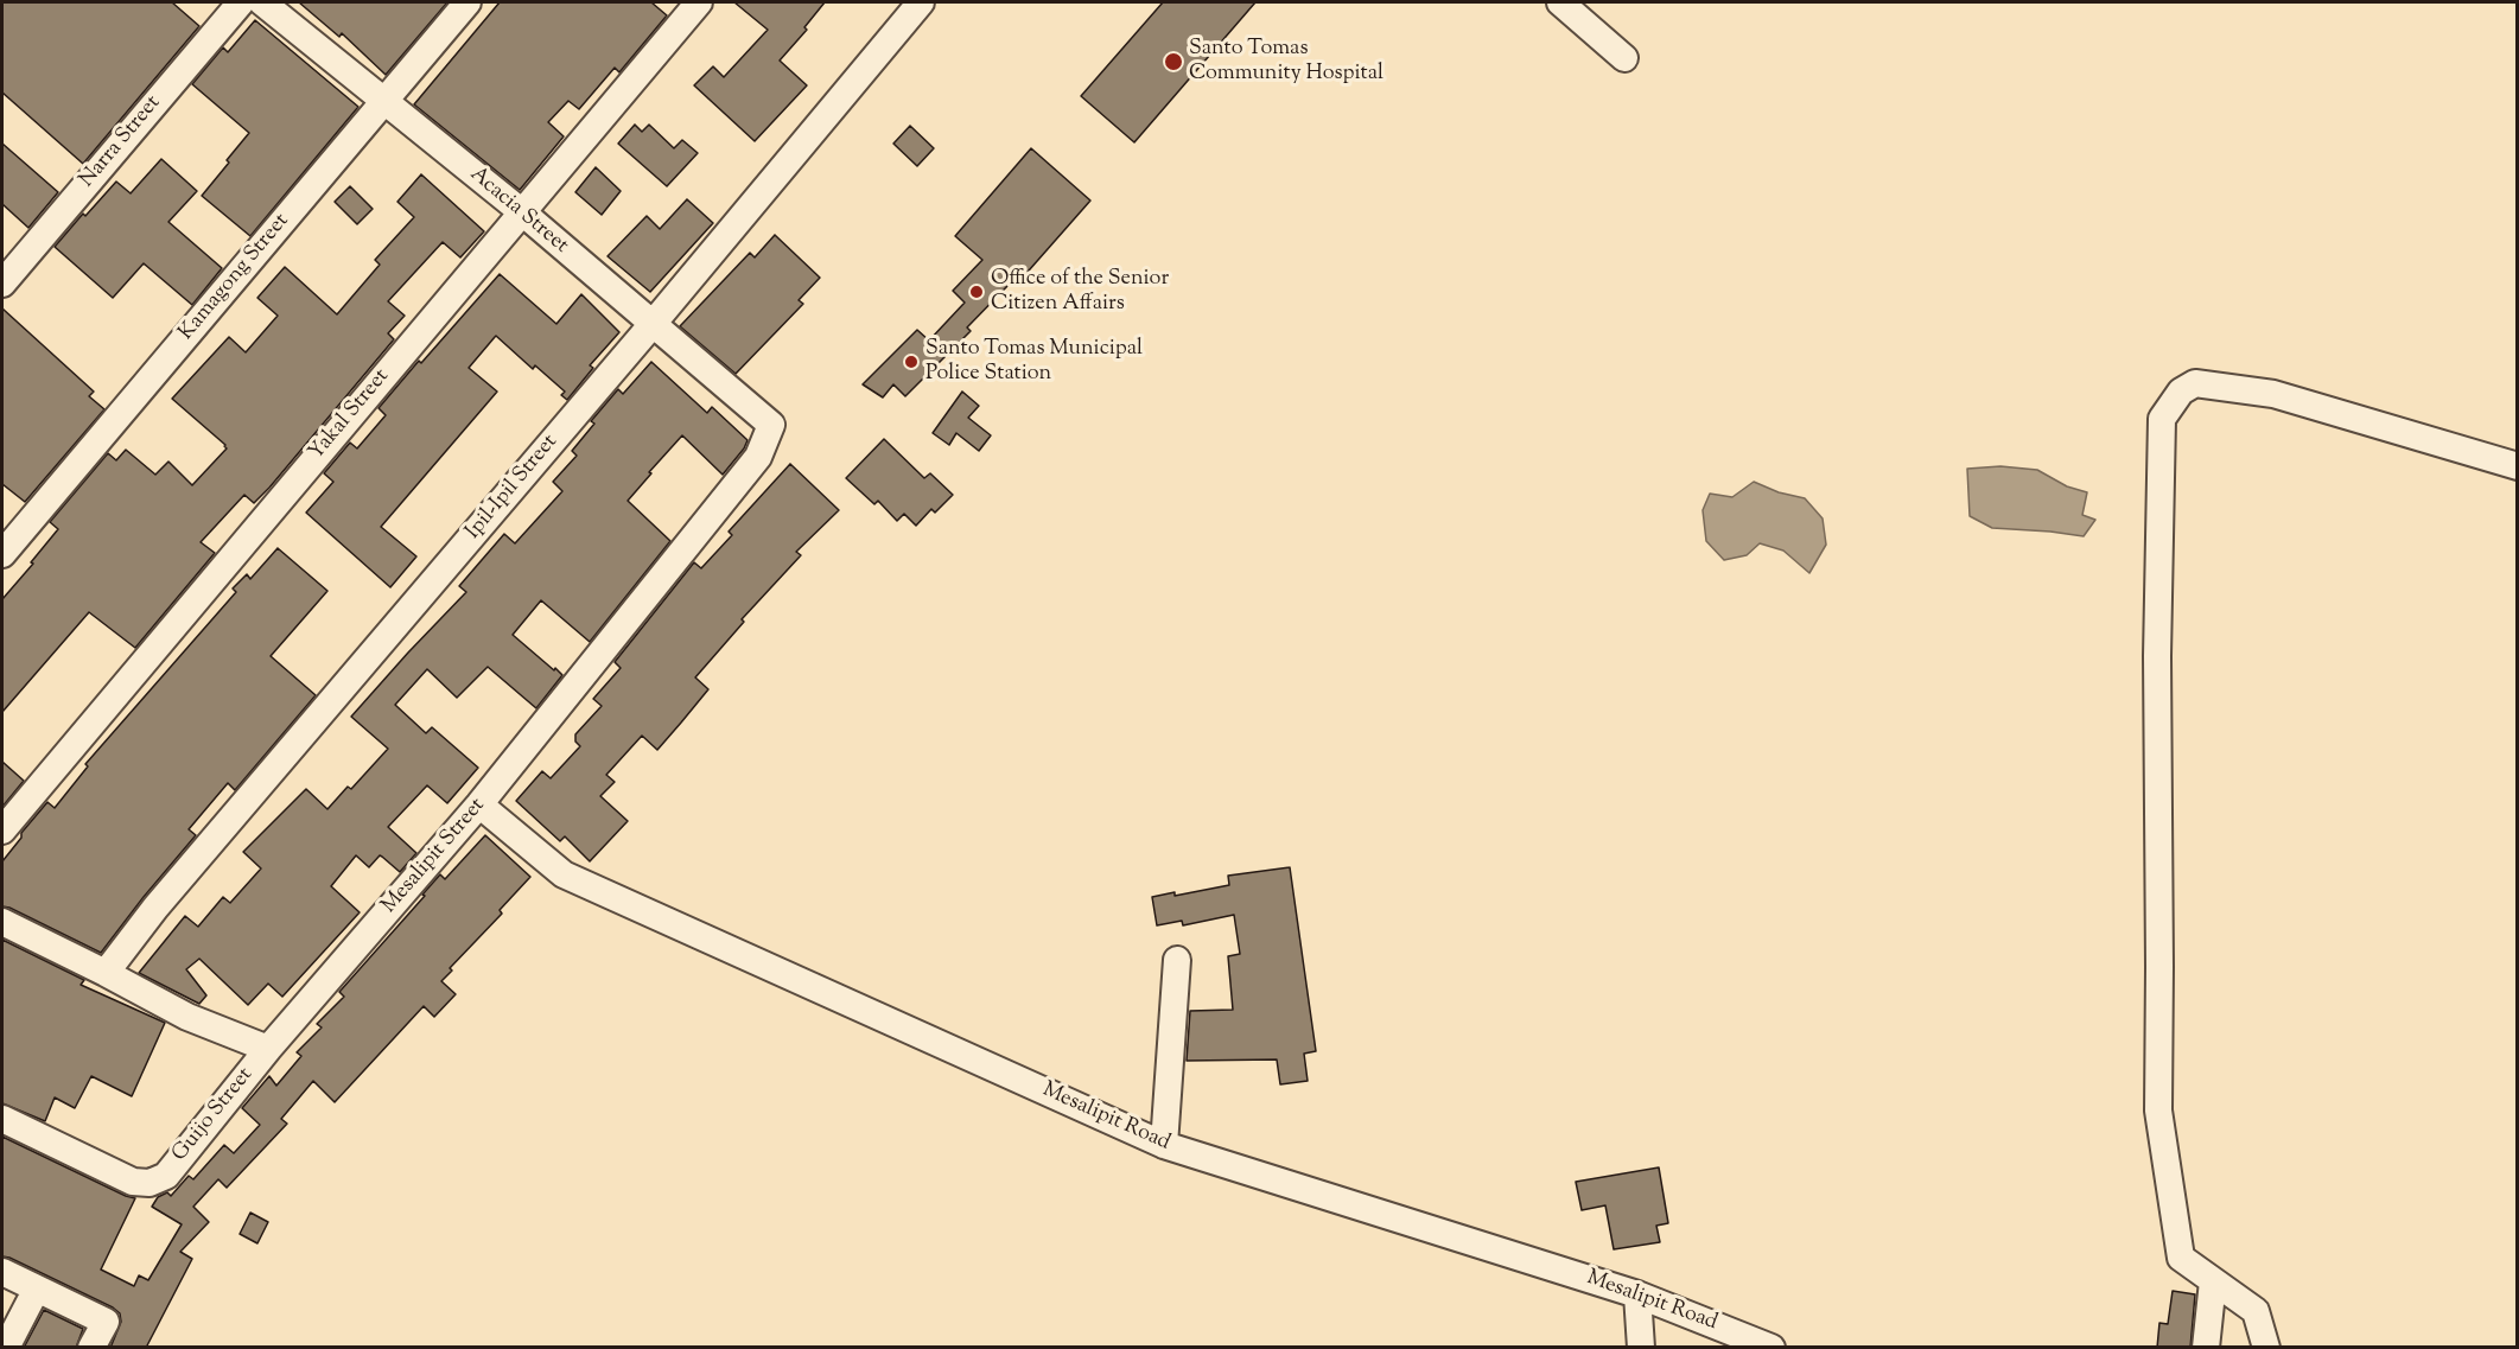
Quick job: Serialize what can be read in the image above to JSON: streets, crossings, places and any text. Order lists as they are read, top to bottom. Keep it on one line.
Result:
{"streets":{"street":["Narra Street","Acacia Street","Kamagong Street","Yakal Street","Ipil-Ipil Street","Mesalipit Street","Guijo Street","Mesalipit Road"]},"crossings":[["Acacia Street","Kamagong Street"],["Acacia Street","Yakal Street"],["Acacia Street","Ipil-Ipil Street"],["Acacia Street","Mesalipit Street"],["Mesalipit Street","Guijo Street"],["Mesalipit Street","Mesalipit Road"]],"places":["Santo Tomas Community Hospital","Office of the Senior Citizen Affairs","Santo Tomas Municipal Police Station"]}
